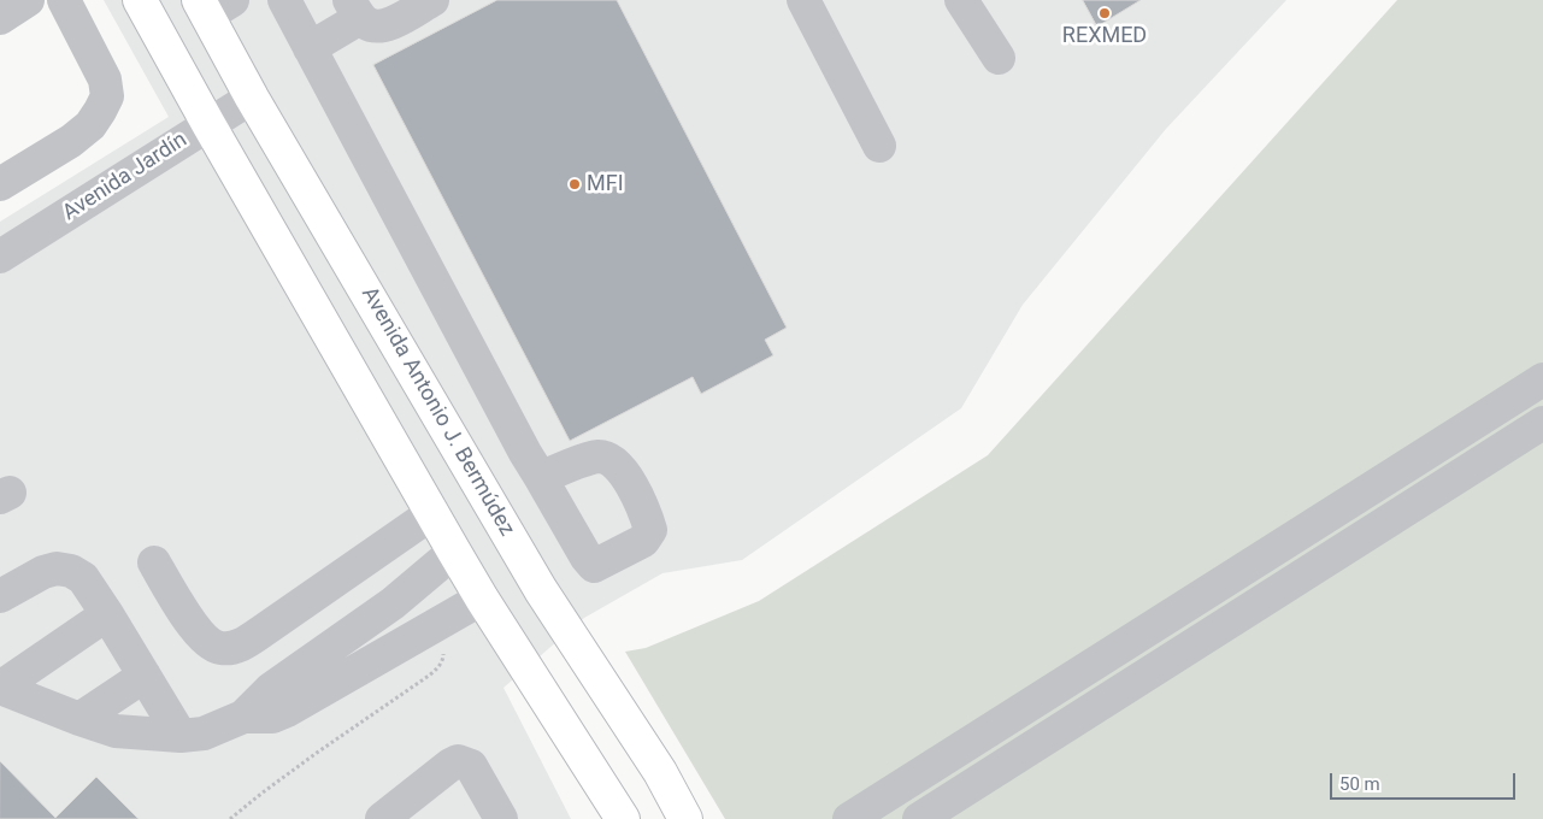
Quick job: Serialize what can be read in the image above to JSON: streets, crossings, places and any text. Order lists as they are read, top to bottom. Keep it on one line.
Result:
{"streets":{"main road":["Avenida Antonio J. Bermúdez"],"street":["Avenida Jardín"]},"crossings":[["Avenida Jardín","Avenida Antonio J. Bermúdez"]],"places":["REXMED","MFI"],"scale_bar":"50 m"}
